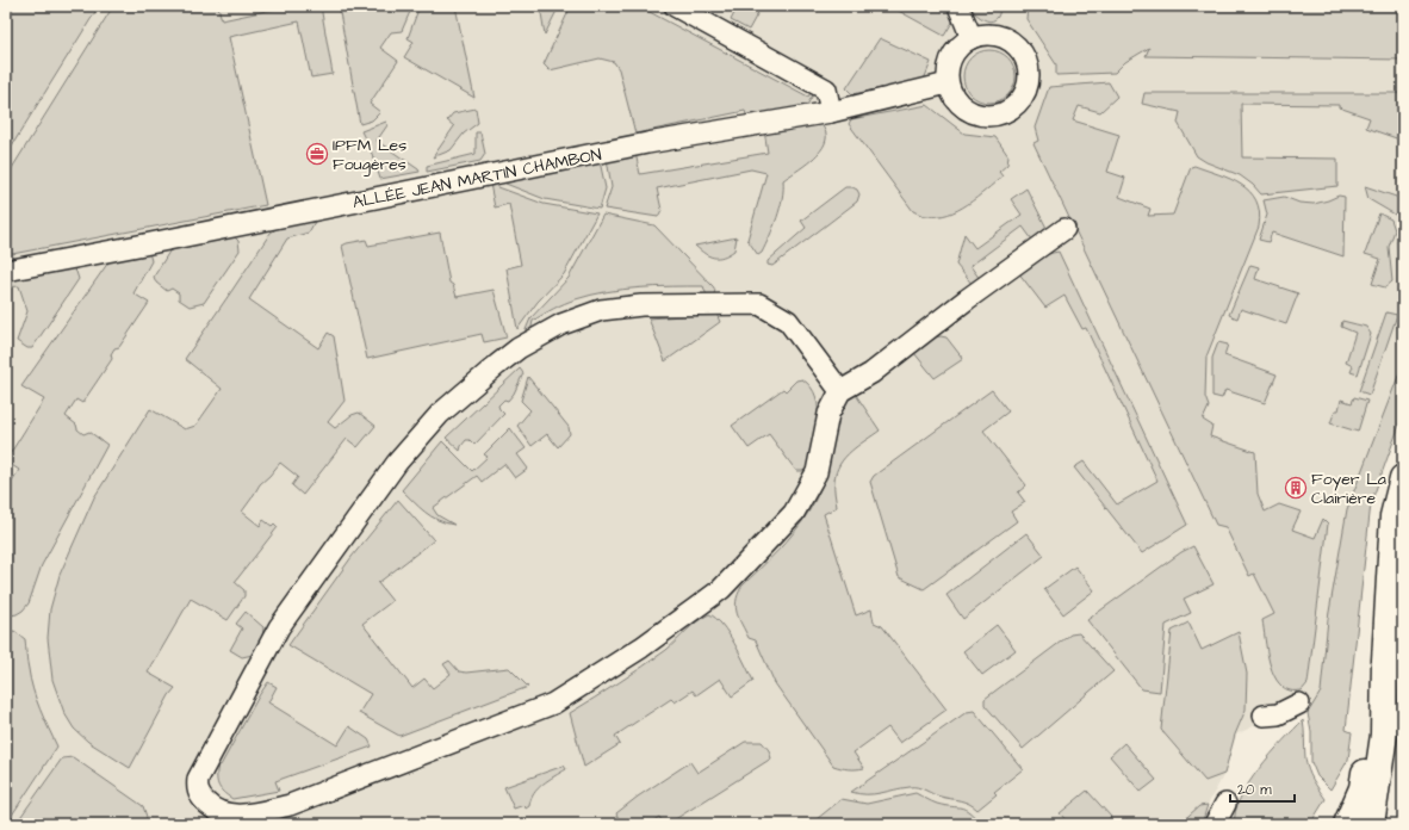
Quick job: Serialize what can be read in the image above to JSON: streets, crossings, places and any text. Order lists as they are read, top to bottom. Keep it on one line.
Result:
{"streets":{"street":["ALLÉE JEAN MARTIN CHAMBON"]},"places":{"office":["IPFM Les Fougères"],"building":["Foyer La Clairière"]},"scale_bar":"20 m"}
